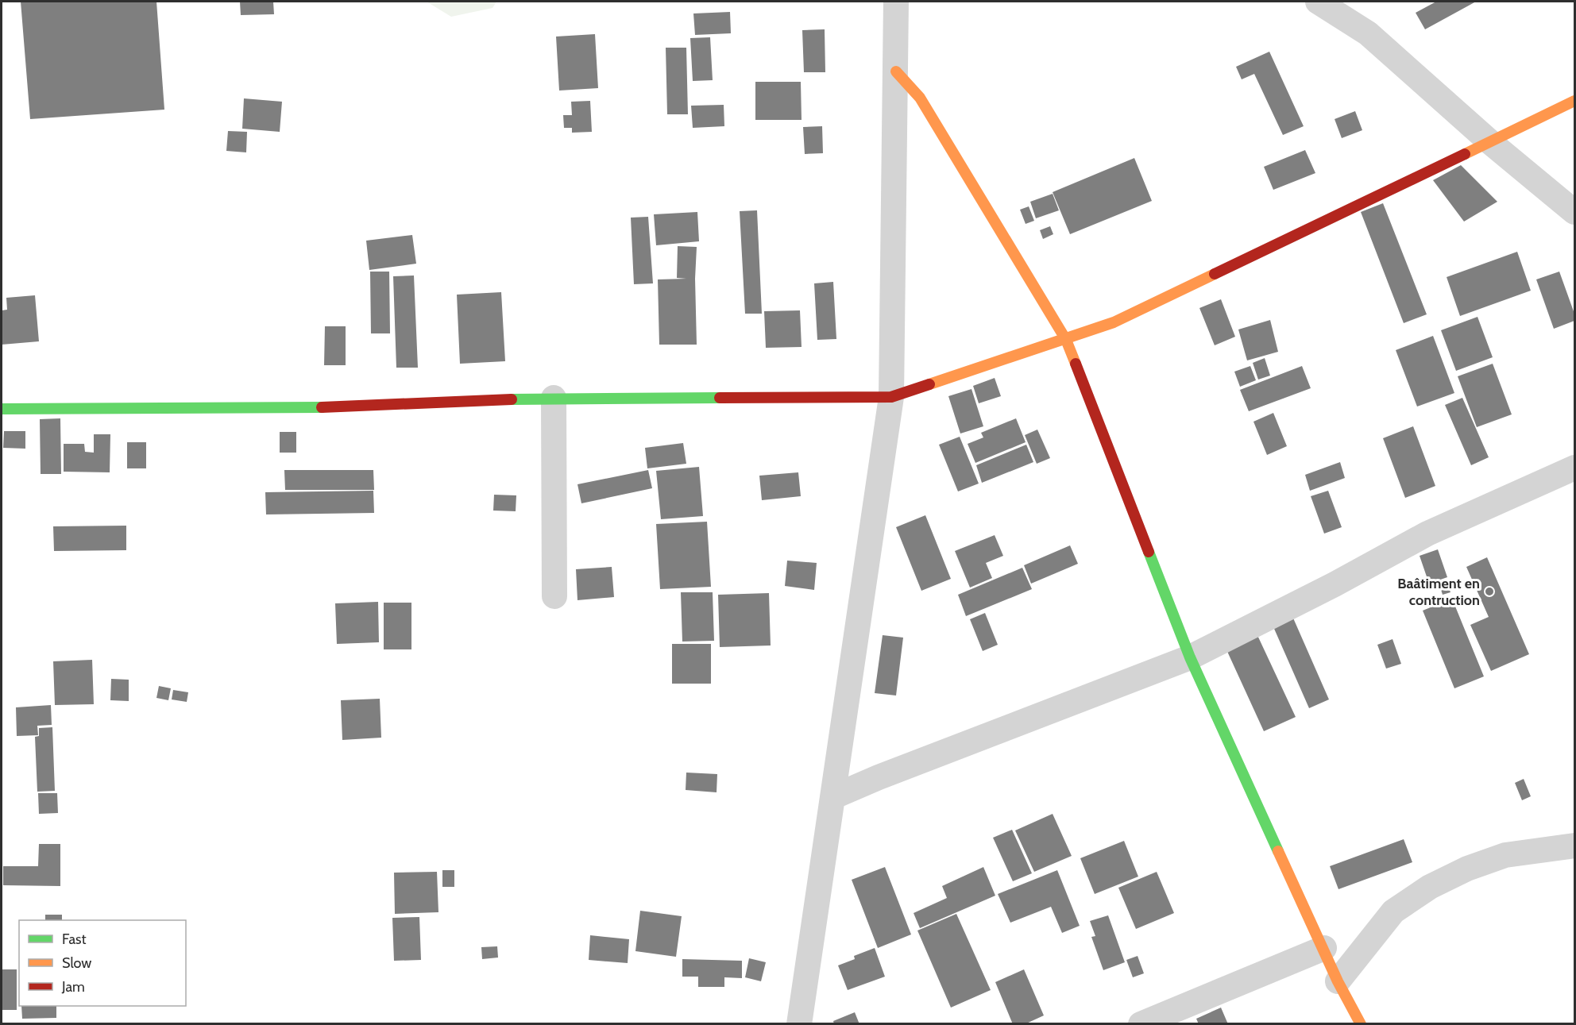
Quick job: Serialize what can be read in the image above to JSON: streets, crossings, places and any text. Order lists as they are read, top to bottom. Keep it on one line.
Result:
{"places":["Baâtiment en contruction"],"legend":["Fast","Slow","Jam"]}
